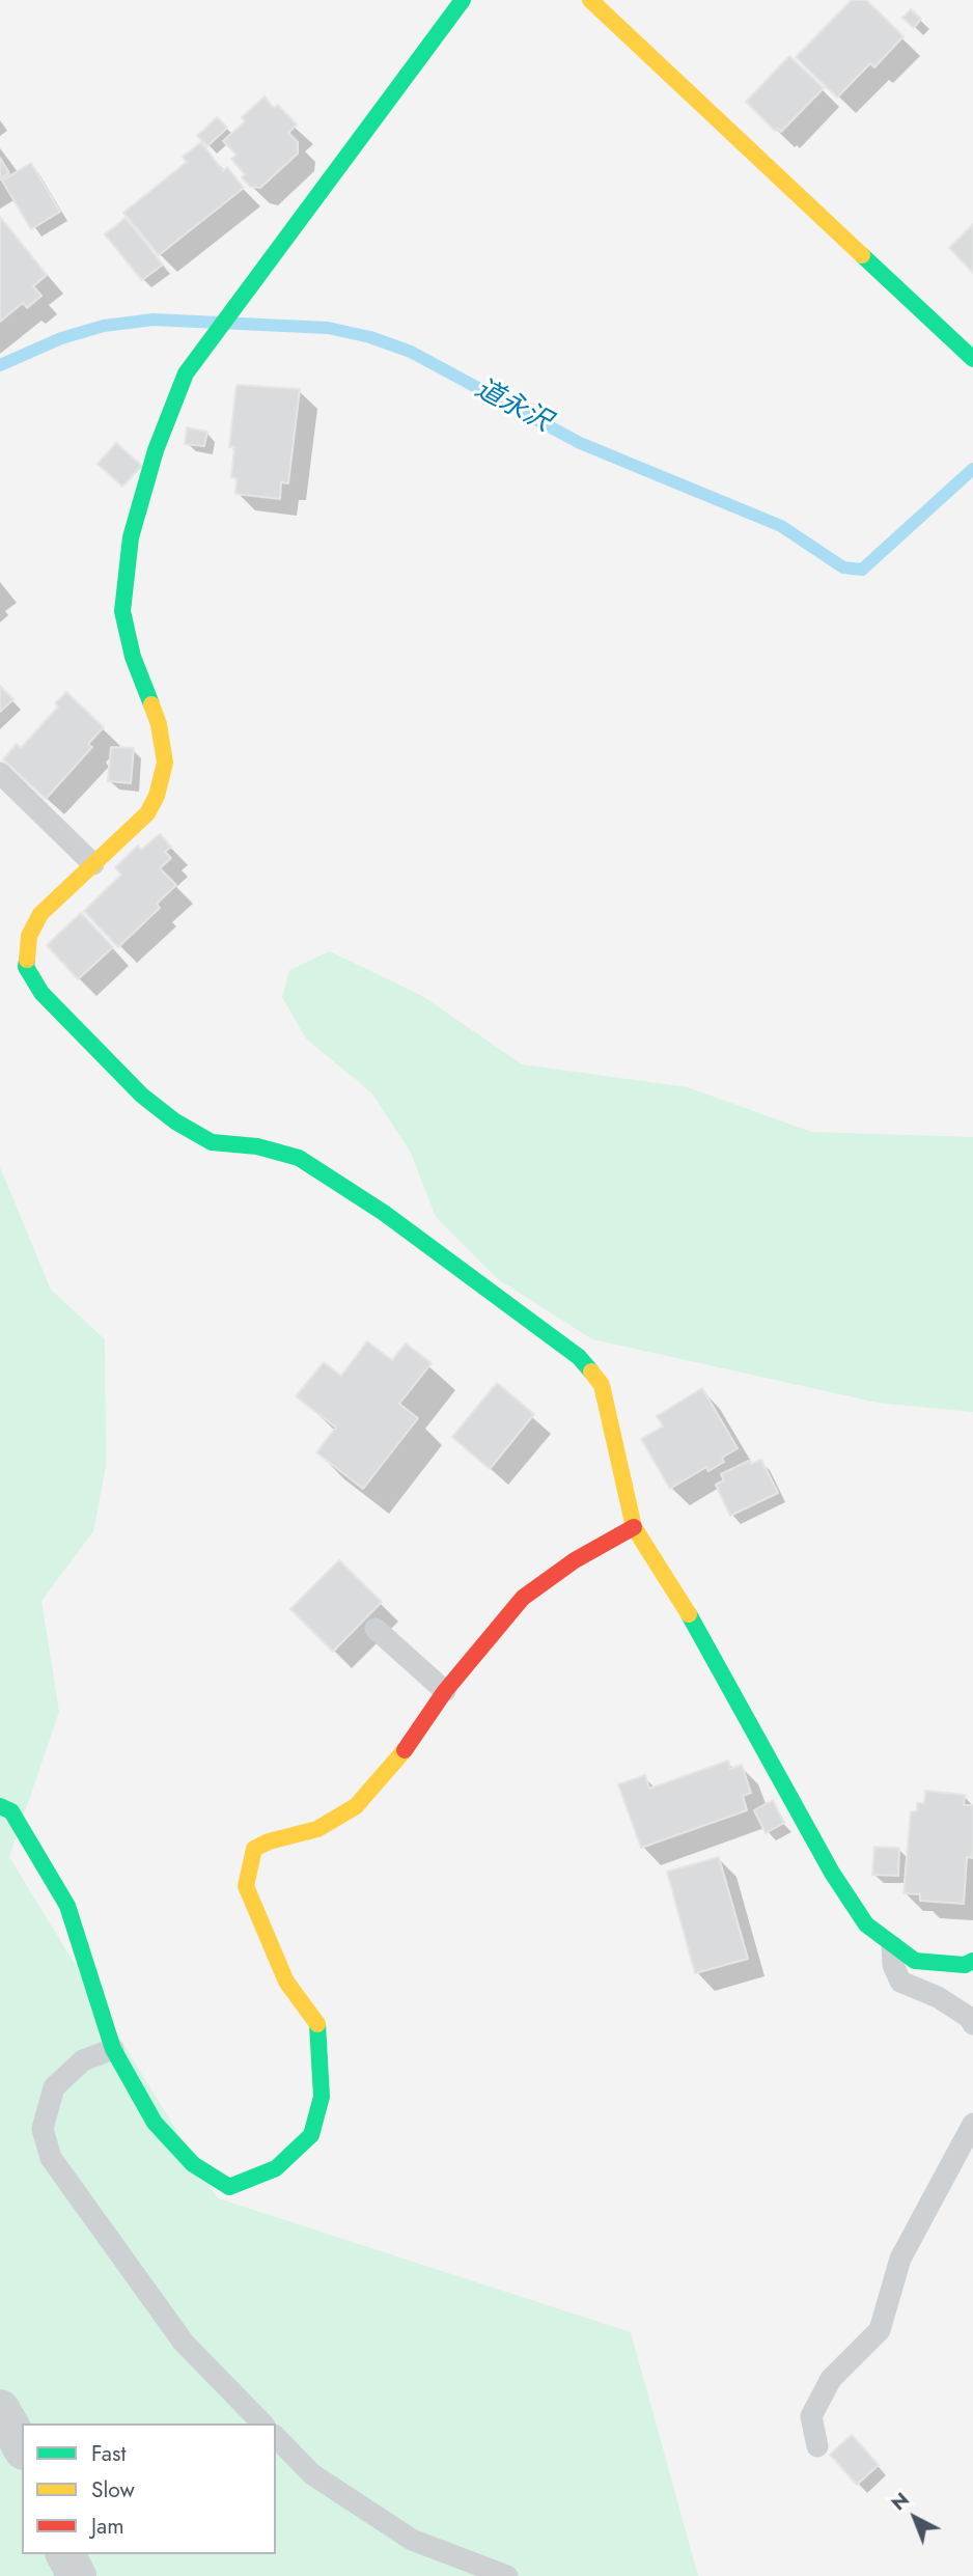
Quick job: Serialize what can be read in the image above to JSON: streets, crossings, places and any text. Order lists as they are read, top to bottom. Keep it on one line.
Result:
{"water":["道永沢"],"legend":["Fast","Slow","Jam"],"north":"top left"}
